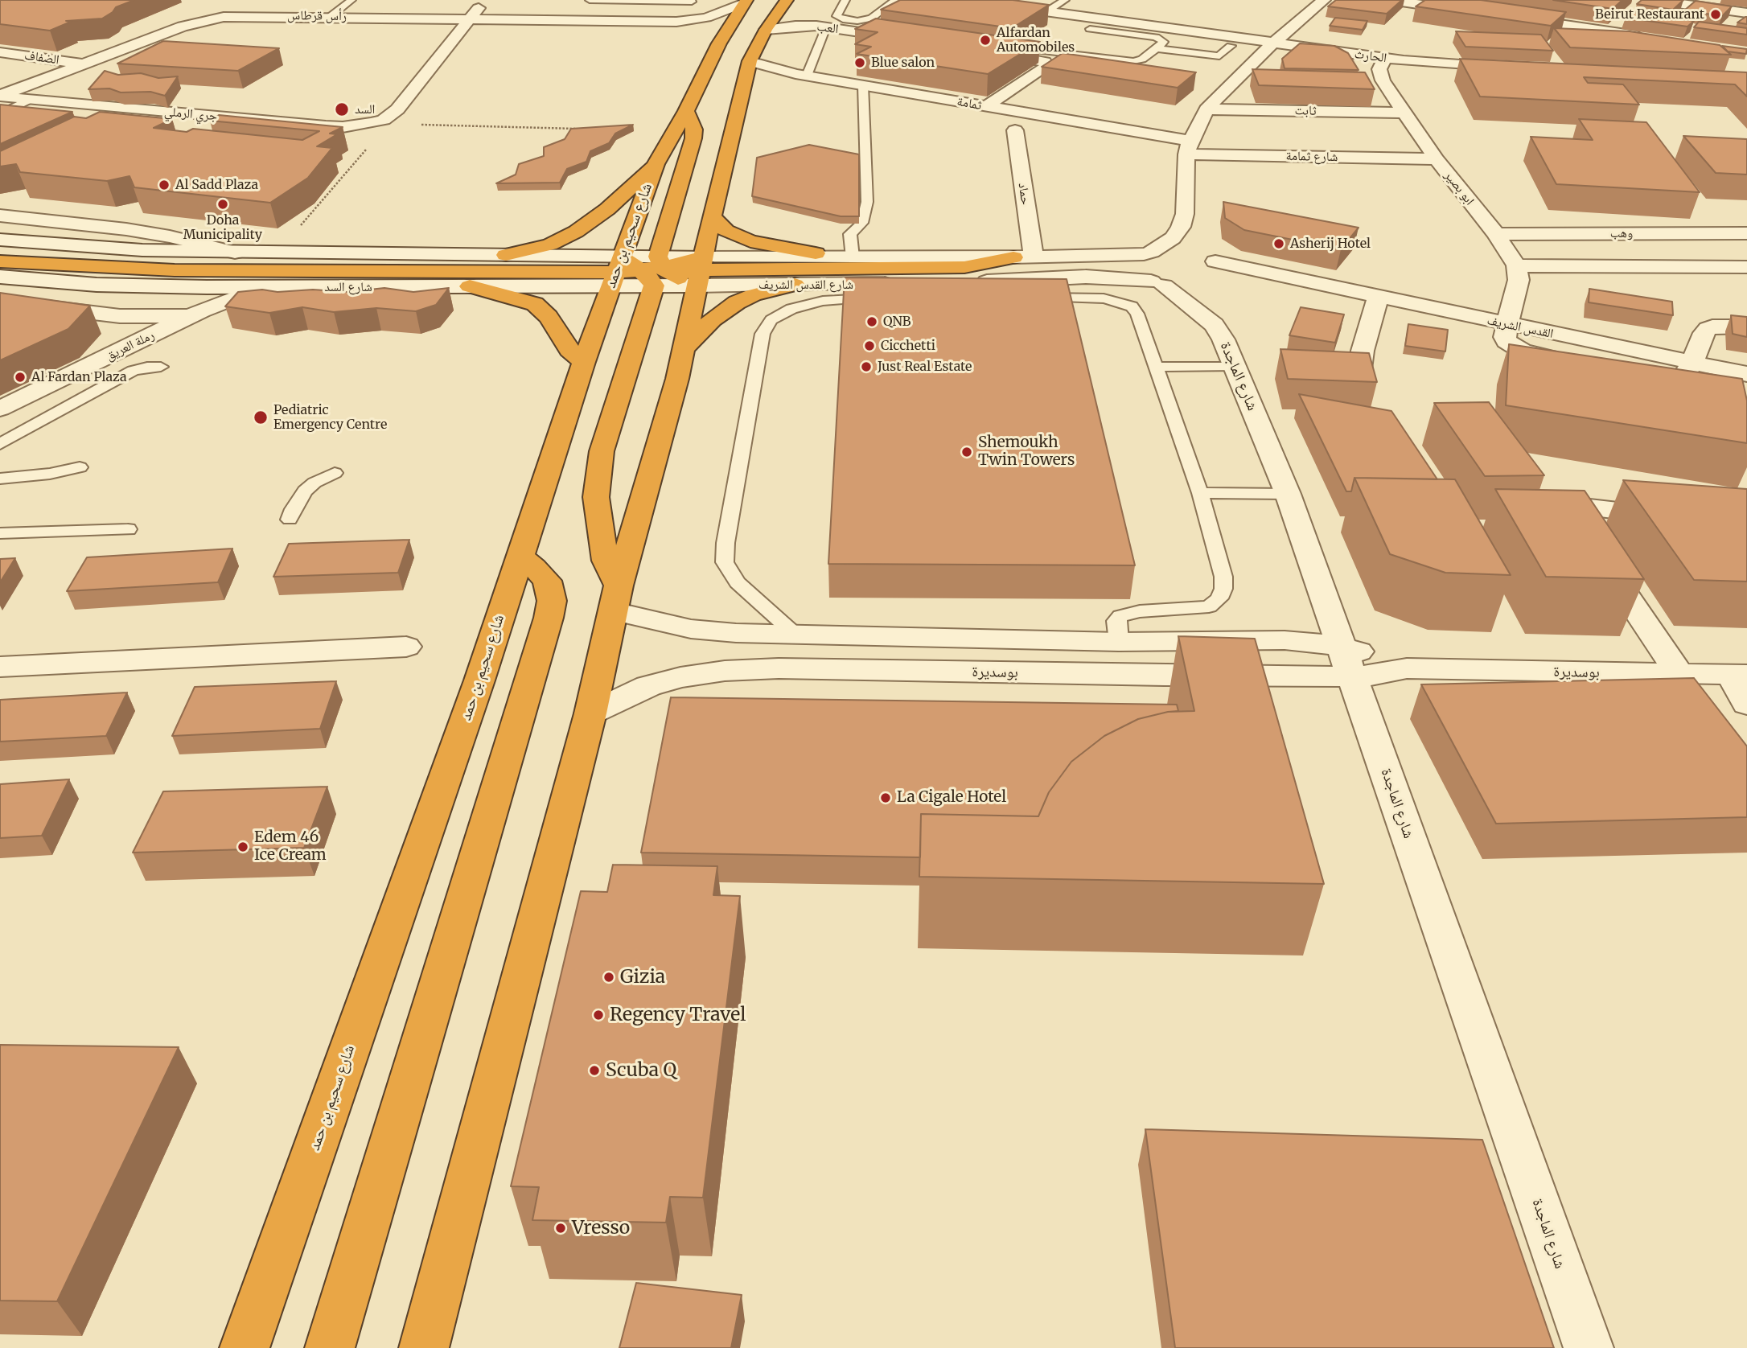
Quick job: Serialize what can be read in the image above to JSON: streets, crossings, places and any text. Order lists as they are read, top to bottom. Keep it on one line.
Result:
{"streets":{"highway":["شارع سحيم بن حمد"],"street":["رأس قرطاس","العب","الحارث","الضفاف","ثمامة","ثابت","جري الرملي","شارع ثمامة","ابو بصير","حماد","وهب","شارع القدس الشريف","شارع السد","القدس الشريف","رملة العريق","شارع الماجدة","بوسديرة"]},"crossings":[["رأس قرطاس","الضفاف"],["رأس قرطاس","جري الرملي"],["رأس قرطاس","شارع سحيم بن حمد"],["الحارث","ابو بصير"],["ثمامة","شارع ثمامة"],["ثابت","ابو بصير"],["شارع ثمامة","ابو بصير"],["ابو بصير","وهب"],["حماد","شارع القدس الشريف"],["شارع سحيم بن حمد","شارع السد"],["شارع القدس الشريف","شارع السد"],["شارع القدس الشريف","القدس الشريف"],["شارع القدس الشريف","شارع الماجدة"],["شارع السد","رملة العريق"],["شارع الماجدة","بوسديرة"]],"places":["Beirut Restaurant","Alfardan Automobiles","Blue salon","السد","Al Sadd Plaza","Doha Municipality","Asherij Hotel","QNB","Cicchetti","Just Real Estate","Al Fardan Plaza","Pediatric Emergency Centre","Shemoukh Twin Towers","La Cigale Hotel","Edem 46 Ice Cream","Gizia","Regency Travel","Scuba Q","Vresso"]}
